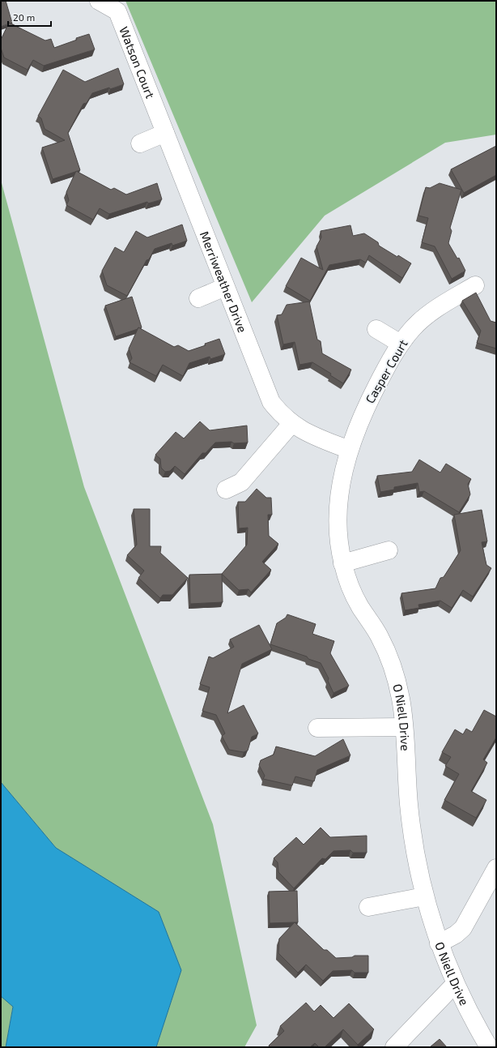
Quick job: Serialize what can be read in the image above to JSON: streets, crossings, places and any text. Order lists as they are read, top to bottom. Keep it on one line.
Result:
{"streets":{"street":["Watson Court","Merriweather Drive","Casper Court","O Niell Drive"]},"crossings":[["Watson Court","Merriweather Drive"],["Casper Court","O Niell Drive"]],"scale_bar":"20 m"}
